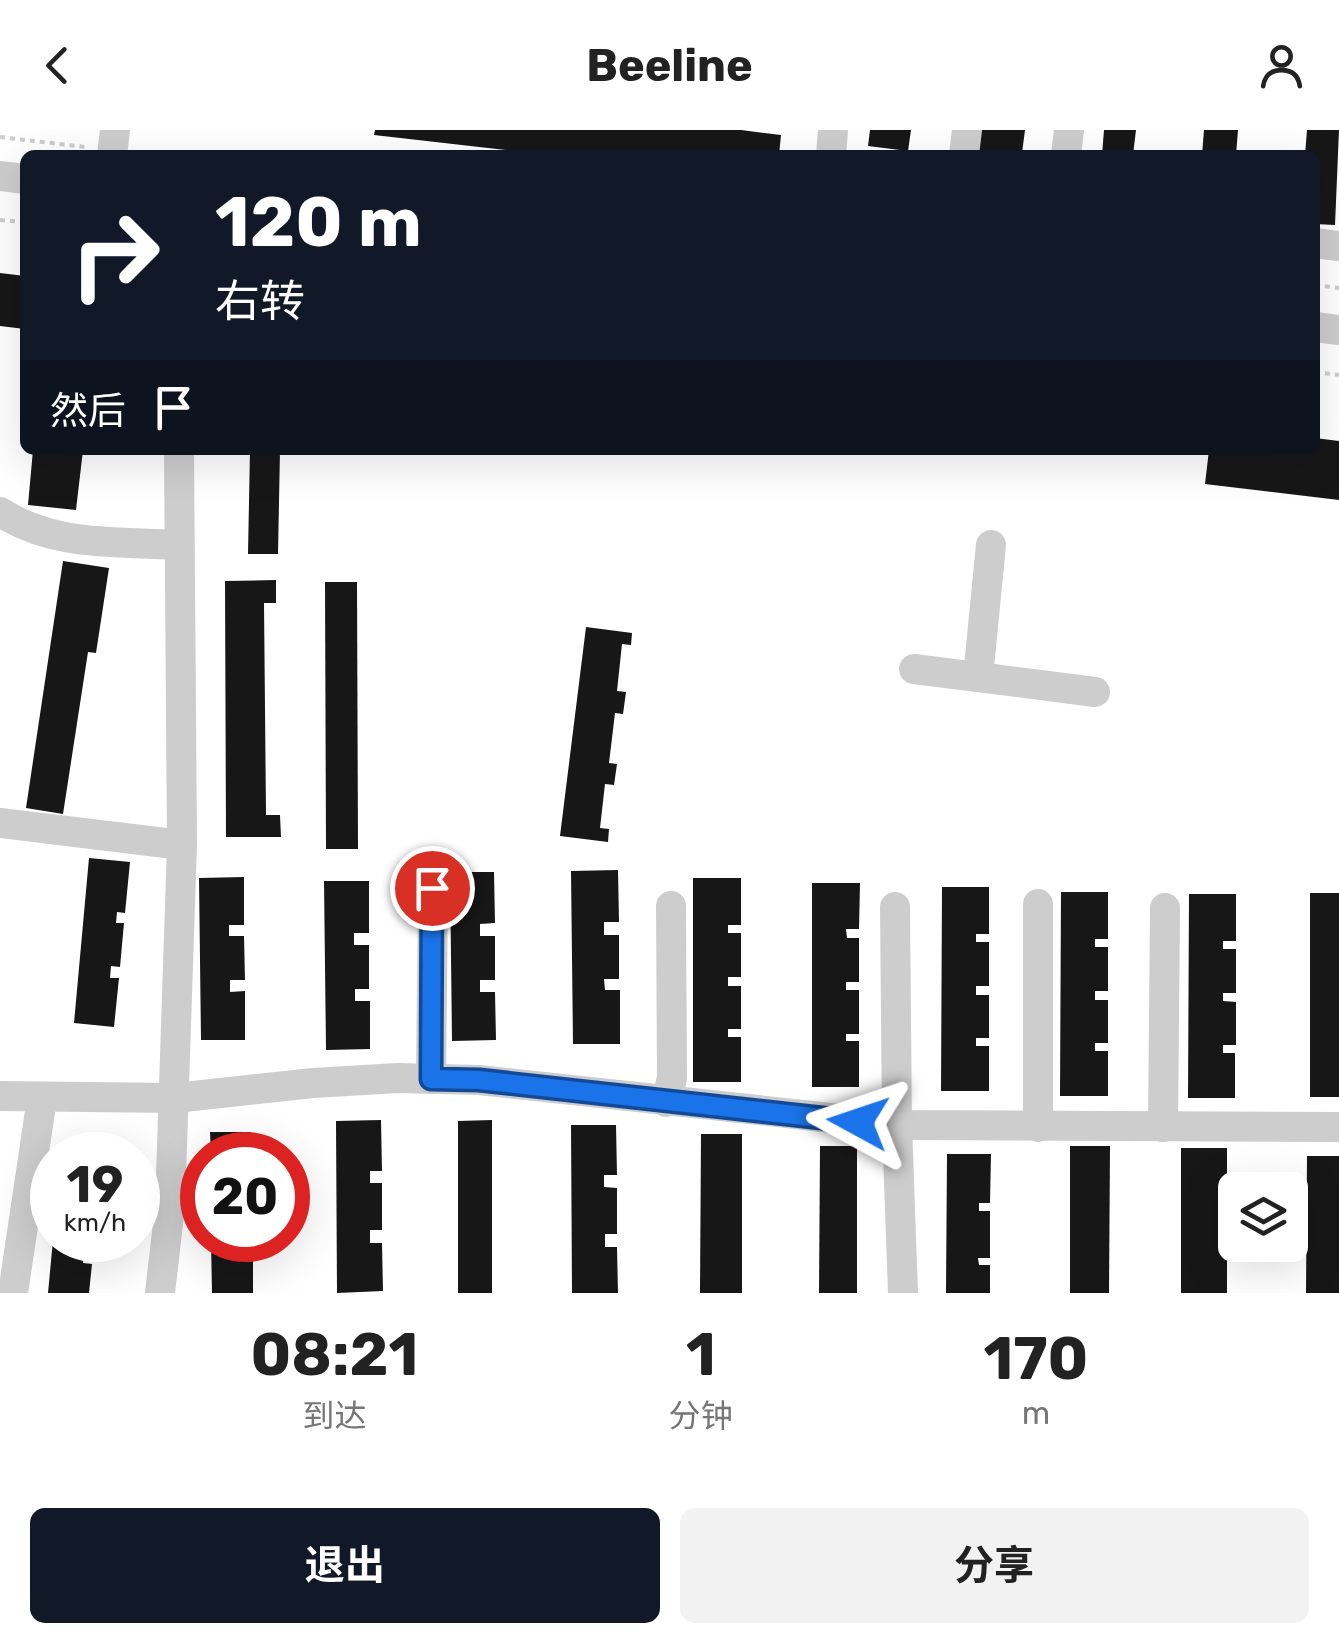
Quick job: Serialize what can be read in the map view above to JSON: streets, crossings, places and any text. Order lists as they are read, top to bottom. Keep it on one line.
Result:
{"page":{"header":"Beeline","turn":["120 m","右转"],"then":"然后","speed":"19 km/h","limit":"20","eta":["08:21","到达","1","分钟","170","m"],"buttons":["退出","分享"]}}
